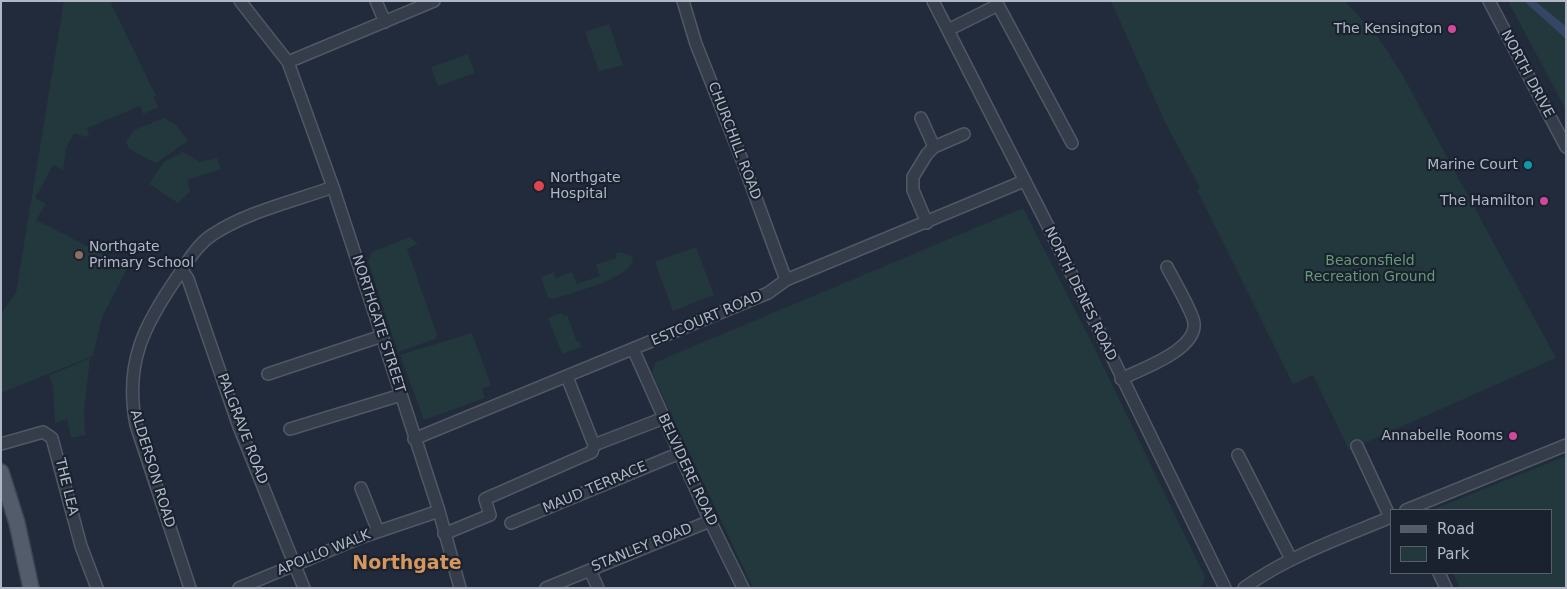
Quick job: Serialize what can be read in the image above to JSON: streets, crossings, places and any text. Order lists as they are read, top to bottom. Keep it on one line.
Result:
{"streets":{"street":["NORTH DRIVE","CHURCHILL ROAD","NORTH DENES ROAD","ESTCOURT ROAD","NORTHGATE STREET","PALGRAVE ROAD","ALDERSON ROAD","BELVIDERE ROAD","THE LEA","MAUD TERRACE","STANLEY ROAD","APOLLO WALK"]},"crossings":[["CHURCHILL ROAD","ESTCOURT ROAD"],["NORTH DENES ROAD","ESTCOURT ROAD"],["ESTCOURT ROAD","NORTHGATE STREET"],["ESTCOURT ROAD","BELVIDERE ROAD"],["NORTHGATE STREET","ALDERSON ROAD"],["NORTHGATE STREET","APOLLO WALK"],["PALGRAVE ROAD","ALDERSON ROAD"],["PALGRAVE ROAD","APOLLO WALK"],["BELVIDERE ROAD","MAUD TERRACE"],["BELVIDERE ROAD","STANLEY ROAD"]],"districts":["Northgate"],"parks":["Beaconsfield Recreation Ground"],"places":["The Kensington","Marine Court","Northgate Hospital","The Hamilton","Northgate Primary School","Annabelle Rooms"],"legend":["Road","Park"]}
